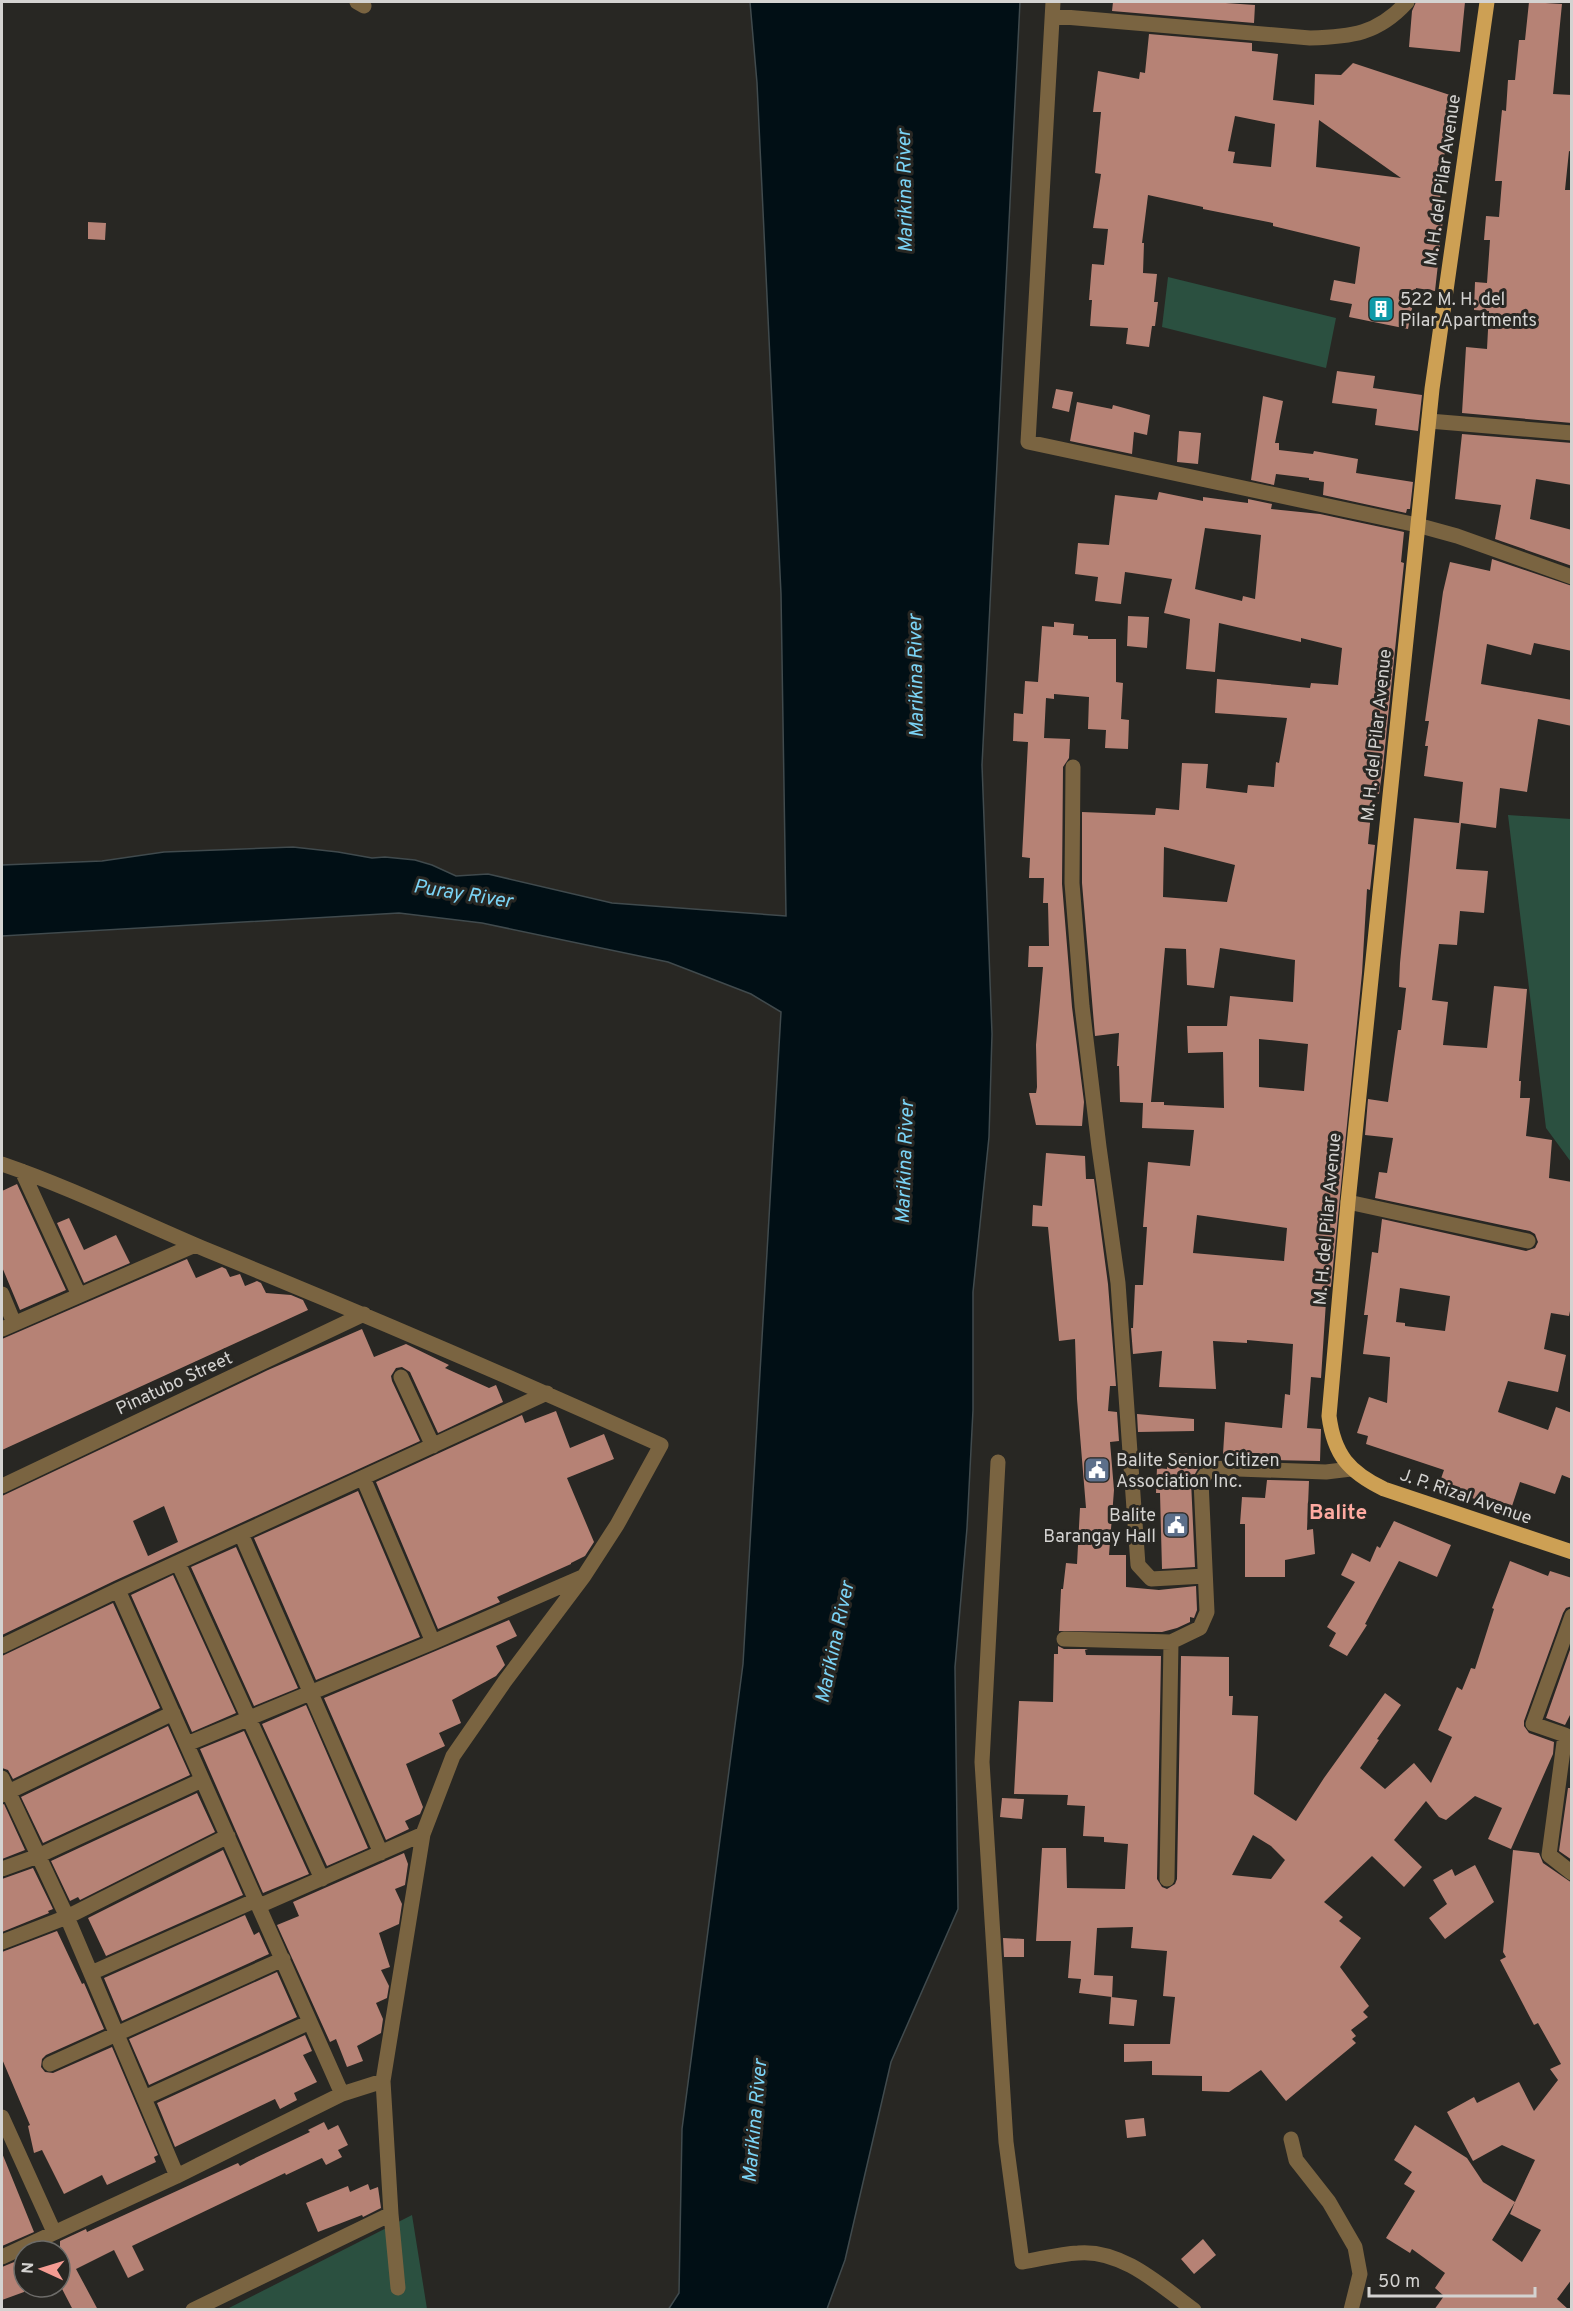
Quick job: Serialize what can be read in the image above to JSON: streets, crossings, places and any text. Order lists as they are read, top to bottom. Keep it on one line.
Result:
{"streets":{"main road":["M. H. del Pilar Avenue","J. P. Rizal Avenue"],"street":["Pinatubo Street"]},"crossings":[["M. H. del Pilar Avenue","J. P. Rizal Avenue"]],"districts":["Balite"],"water":["Marikina River","Puray River"],"places":{"building":["522 M. H. del Pilar Apartments"],"public building":["Balite Senior Citizen Association Inc.","Balite Barangay Hall"]},"scale_bar":"50 m","north":"left"}
